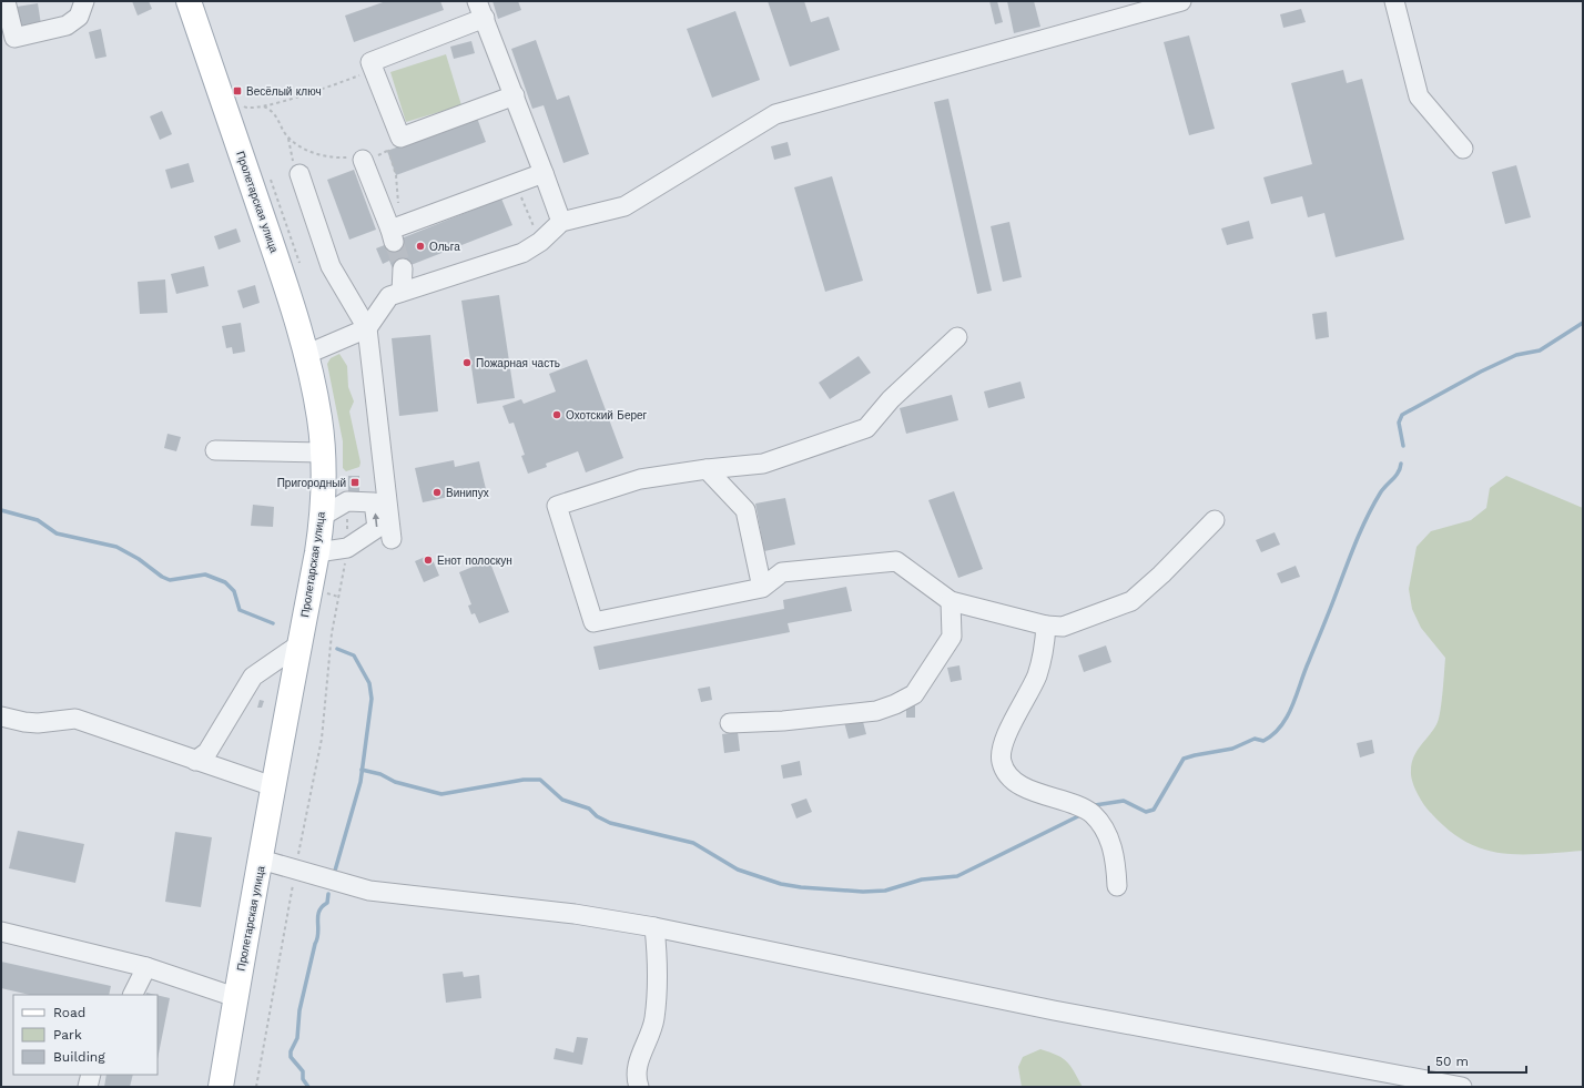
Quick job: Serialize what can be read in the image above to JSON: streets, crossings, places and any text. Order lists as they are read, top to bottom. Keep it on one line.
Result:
{"streets":{"main road":["Пролетарская улица"]},"places":{"transit":["Весёлый ключ","Пригородный"],"other":["Ольга","Пожарная часть","Охотский Берег","Винипух","Енот полоскун"]},"legend":["Road","Park","Building"],"scale_bar":"50 m"}
